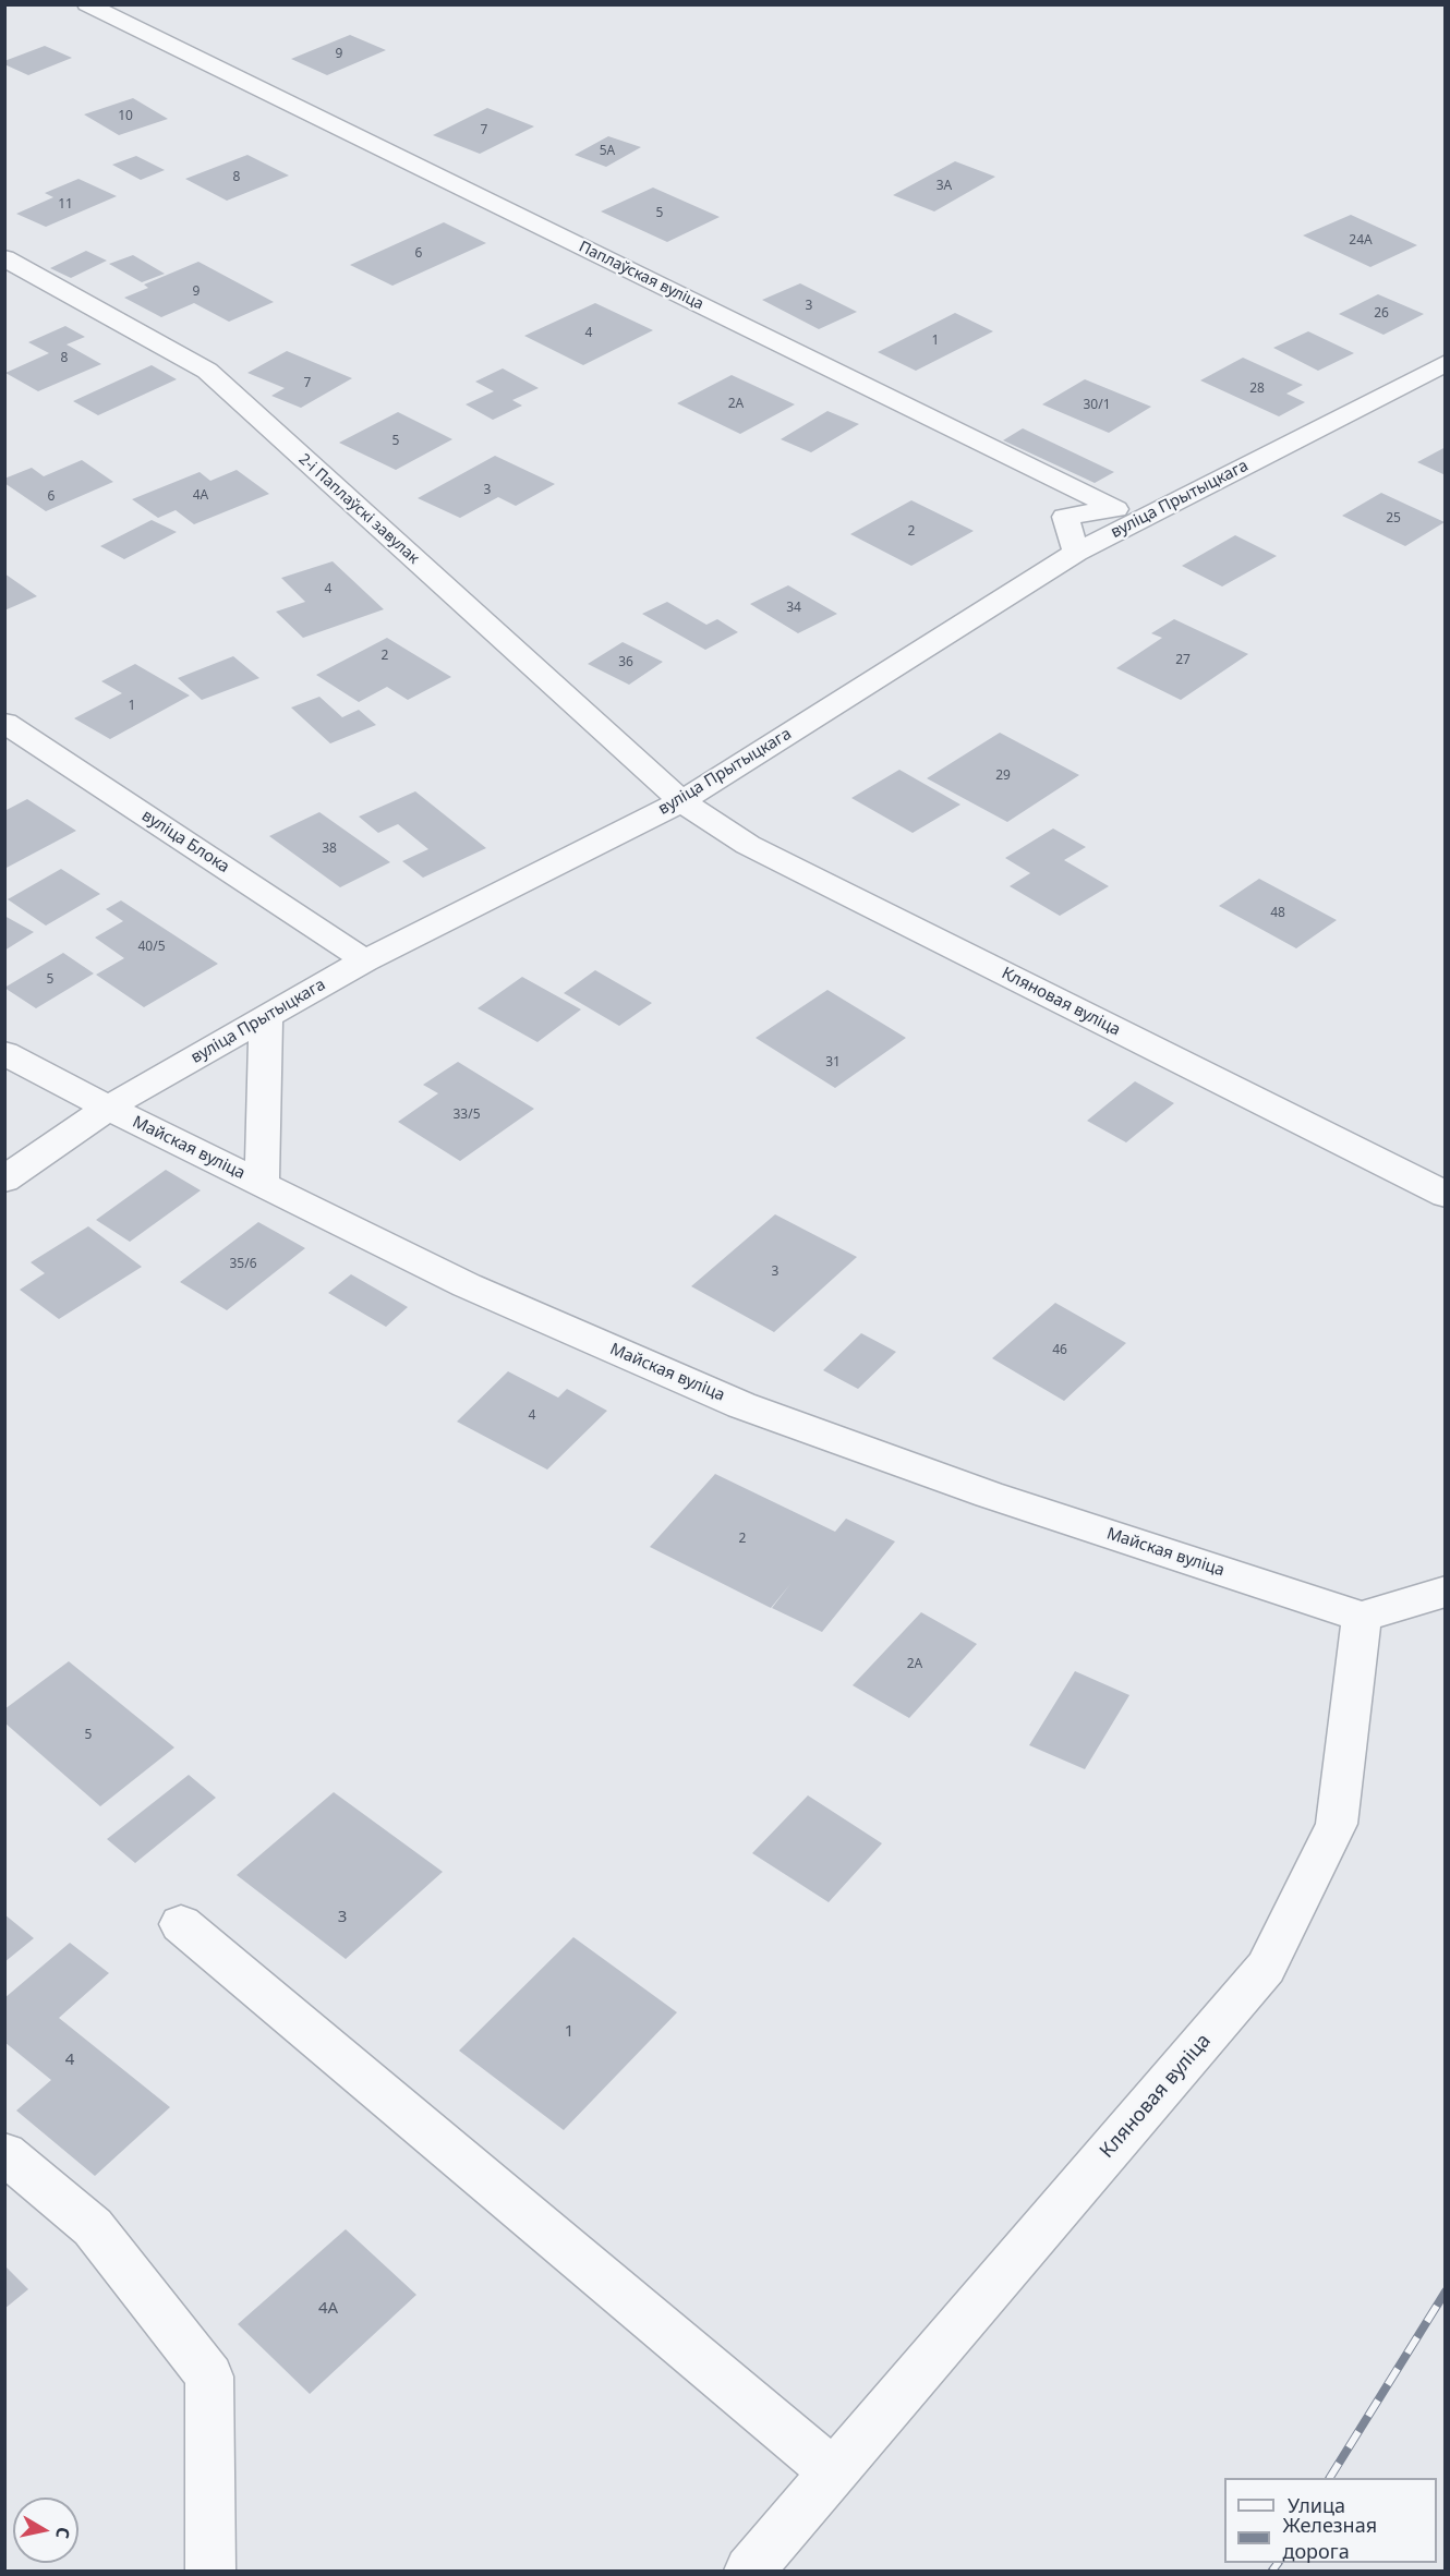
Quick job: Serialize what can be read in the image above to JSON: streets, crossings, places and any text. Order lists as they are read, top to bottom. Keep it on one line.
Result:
{"streets":{"street":["Паплаўская вуліца","вуліца Прытыцкага","2-і Паплаўскі завулак","вуліца Блока","Кляновая вуліца","Майская вуліца"]},"crossings":[["Паплаўская вуліца","вуліца Прытыцкага"],["вуліца Прытыцкага","2-і Паплаўскі завулак"],["вуліца Прытыцкага","вуліца Блока"],["вуліца Прытыцкага","Кляновая вуліца"],["вуліца Прытыцкага","Майская вуліца"],["2-і Паплаўскі завулак","Кляновая вуліца"],["Кляновая вуліца","Майская вуліца"]],"house_numbers":["9","10","7","5А","8","3А","11","5","24А","6","9","3","26","4","1","8","7","28","2А","30/1","5","3","4А","6","25","2","4","34","2","27","36","1","29","38","48","40/5","5","31","33/5","35/6","3","46","4","2","2А","5","3","1","4","4А"],"legend":["Улица","Железная дорога"],"north":"right"}
